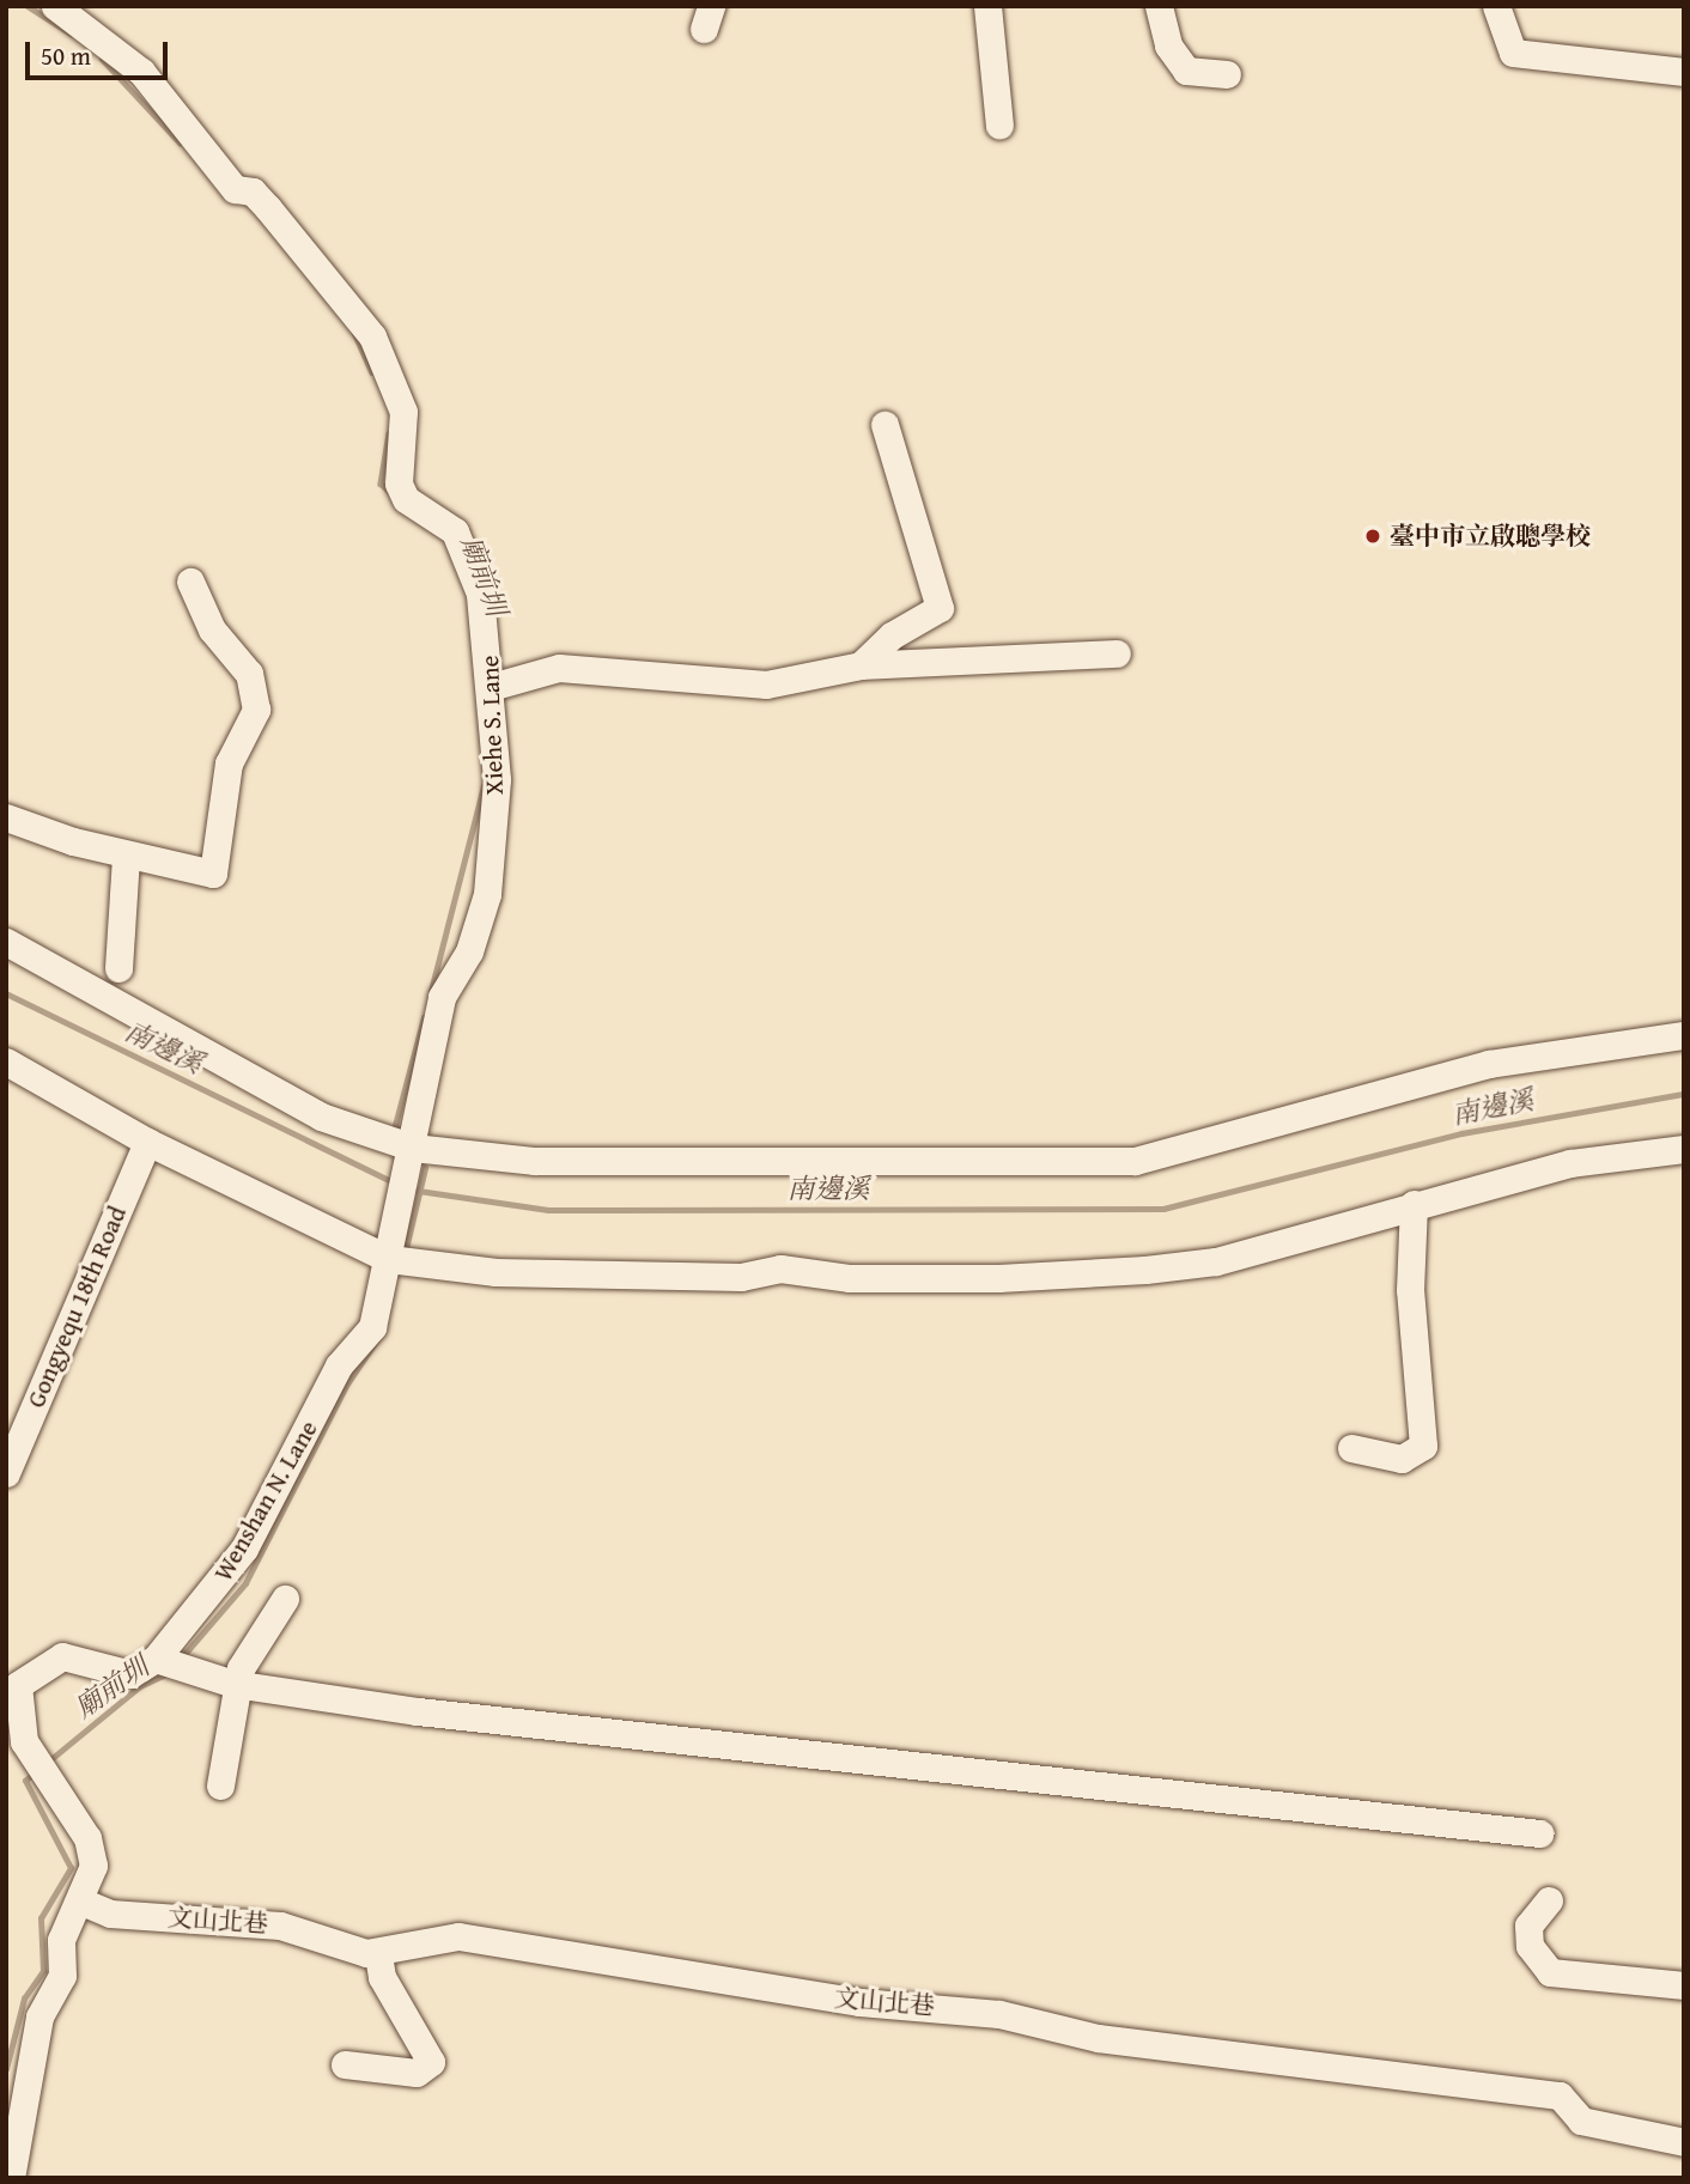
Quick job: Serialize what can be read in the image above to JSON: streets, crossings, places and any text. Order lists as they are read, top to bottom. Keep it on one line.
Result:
{"streets":{"street":["Xiehe S. Lane","Gongyequ 18th Road","Wenshan N. Lane","文山北巷"]},"crossings":[["Xiehe S. Lane","Wenshan N. Lane"]],"water":["廟前圳","南邊溪"],"places":["臺中市立啟聰學校"],"scale_bar":"50 m"}
